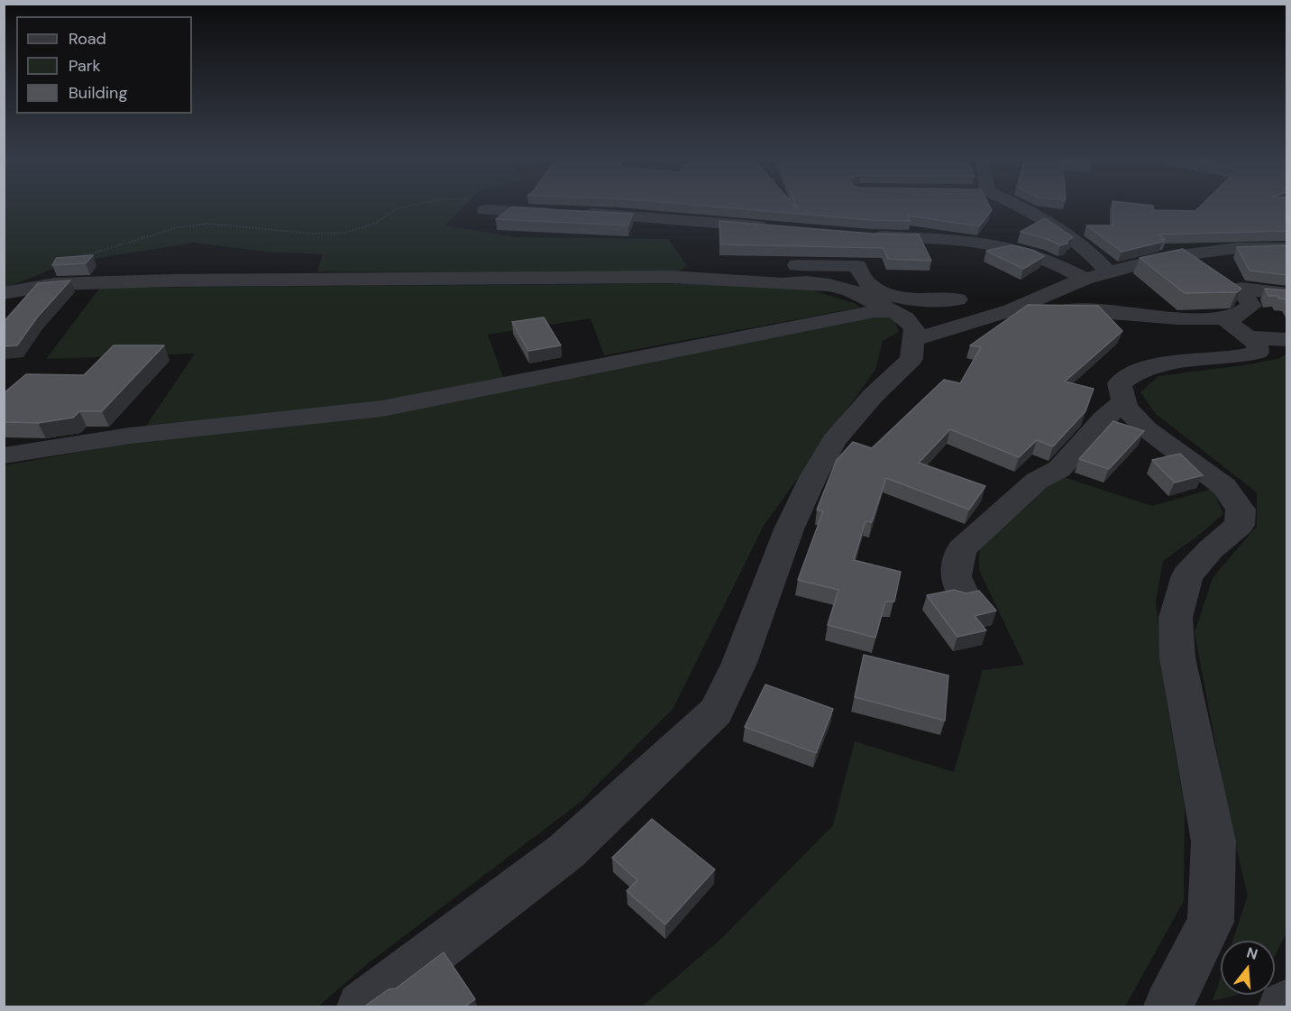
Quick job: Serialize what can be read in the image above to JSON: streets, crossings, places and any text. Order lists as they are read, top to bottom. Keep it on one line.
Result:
{"legend":["Road","Park","Building"],"north":"top"}
